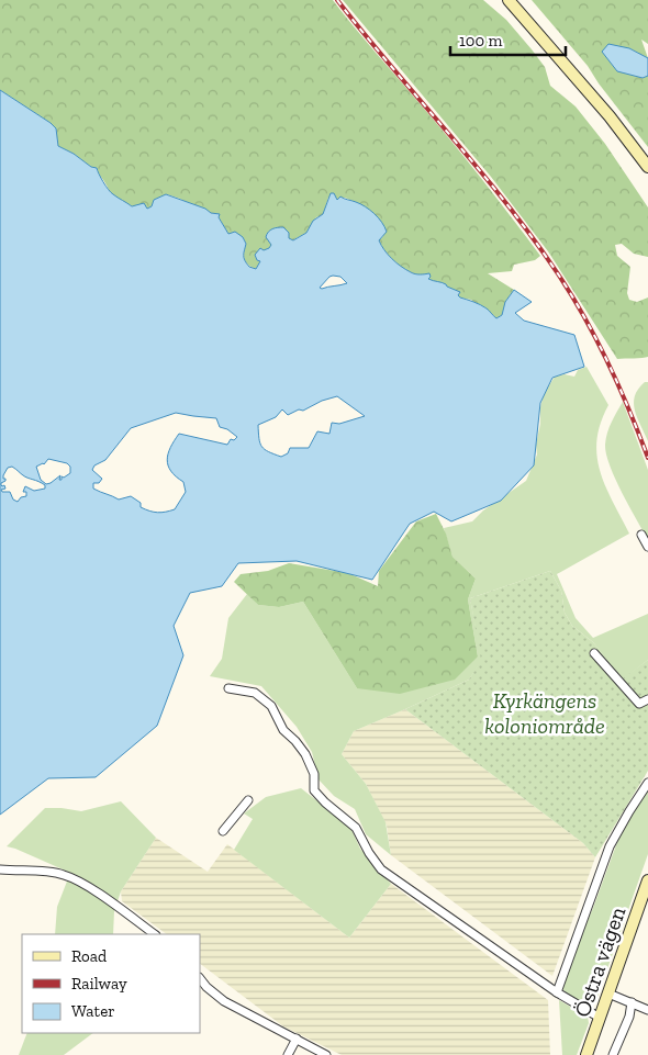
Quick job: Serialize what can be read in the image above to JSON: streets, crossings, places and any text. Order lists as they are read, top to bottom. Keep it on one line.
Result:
{"streets":{"street":["Östra vägen"]},"parks":["Kyrkängens koloniområde"],"legend":["Road","Railway","Water"],"scale_bar":"100 m"}
